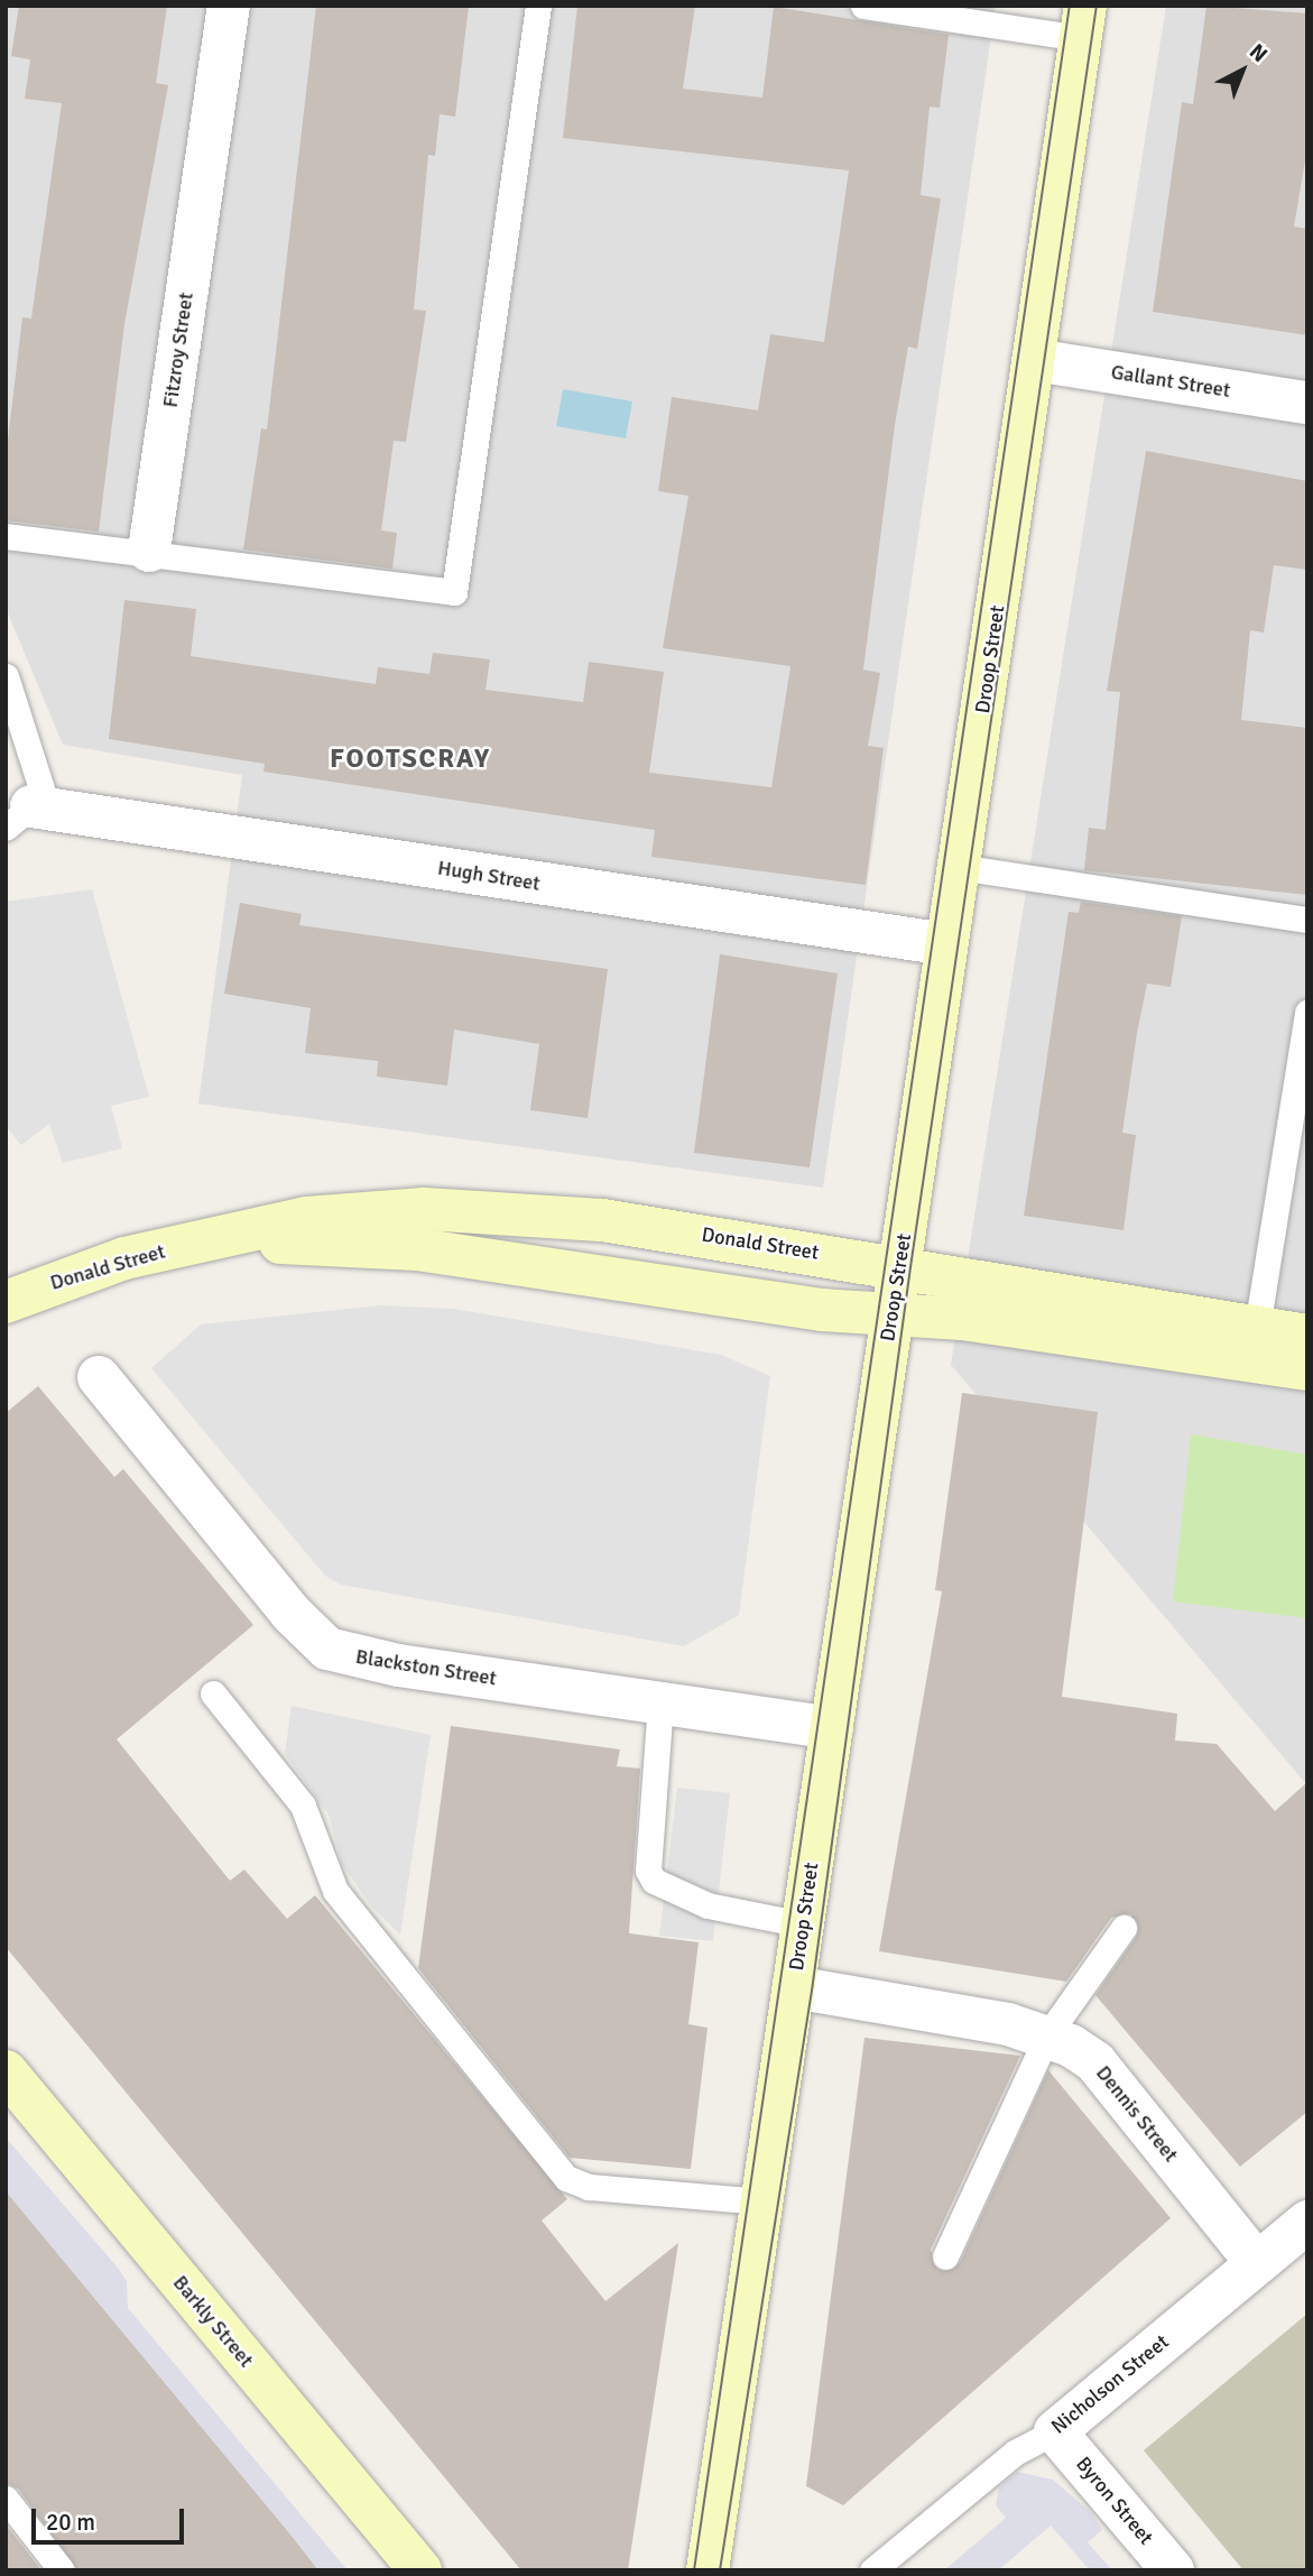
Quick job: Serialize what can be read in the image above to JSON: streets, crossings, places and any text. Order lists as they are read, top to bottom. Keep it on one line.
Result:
{"streets":{"street":["Fitzroy Street","Gallant Street","Droop Street","Hugh Street","Donald Street","Blackston Street","Dennis Street","Barkly Street","Nicholson Street","Byron Street"]},"crossings":[["Gallant Street","Droop Street"],["Droop Street","Hugh Street"],["Droop Street","Donald Street"],["Droop Street","Blackston Street"],["Droop Street","Dennis Street"],["Dennis Street","Nicholson Street"],["Nicholson Street","Byron Street"]],"districts":["FOOTSCRAY"],"scale_bar":"20 m","north":"top right"}
